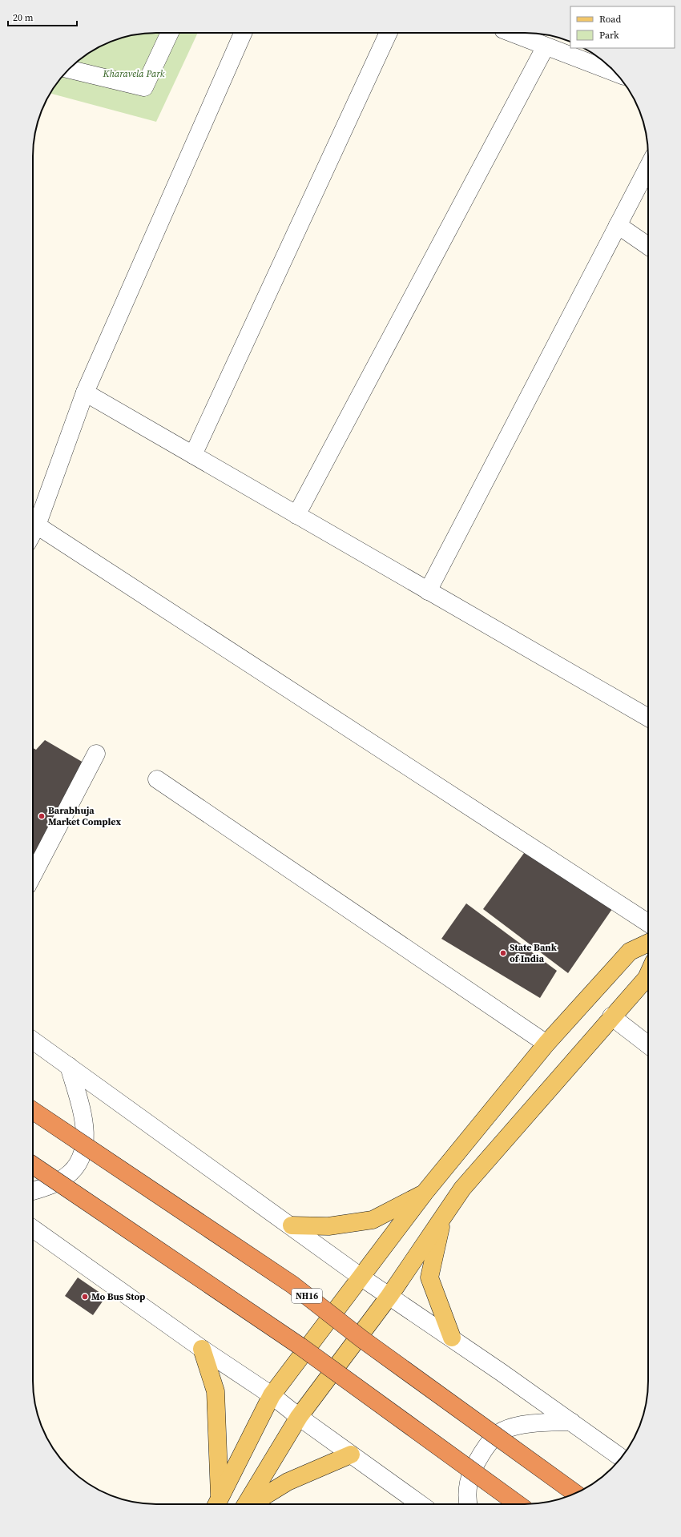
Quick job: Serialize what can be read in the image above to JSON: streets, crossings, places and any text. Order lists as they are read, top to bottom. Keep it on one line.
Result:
{"streets":{"highway":["NH16"]},"parks":["Kharavela Park"],"places":["Barabhuja Market Complex","State Bank of India","Mo Bus Stop"],"legend":["Road","Park"],"scale_bar":"20 m"}
